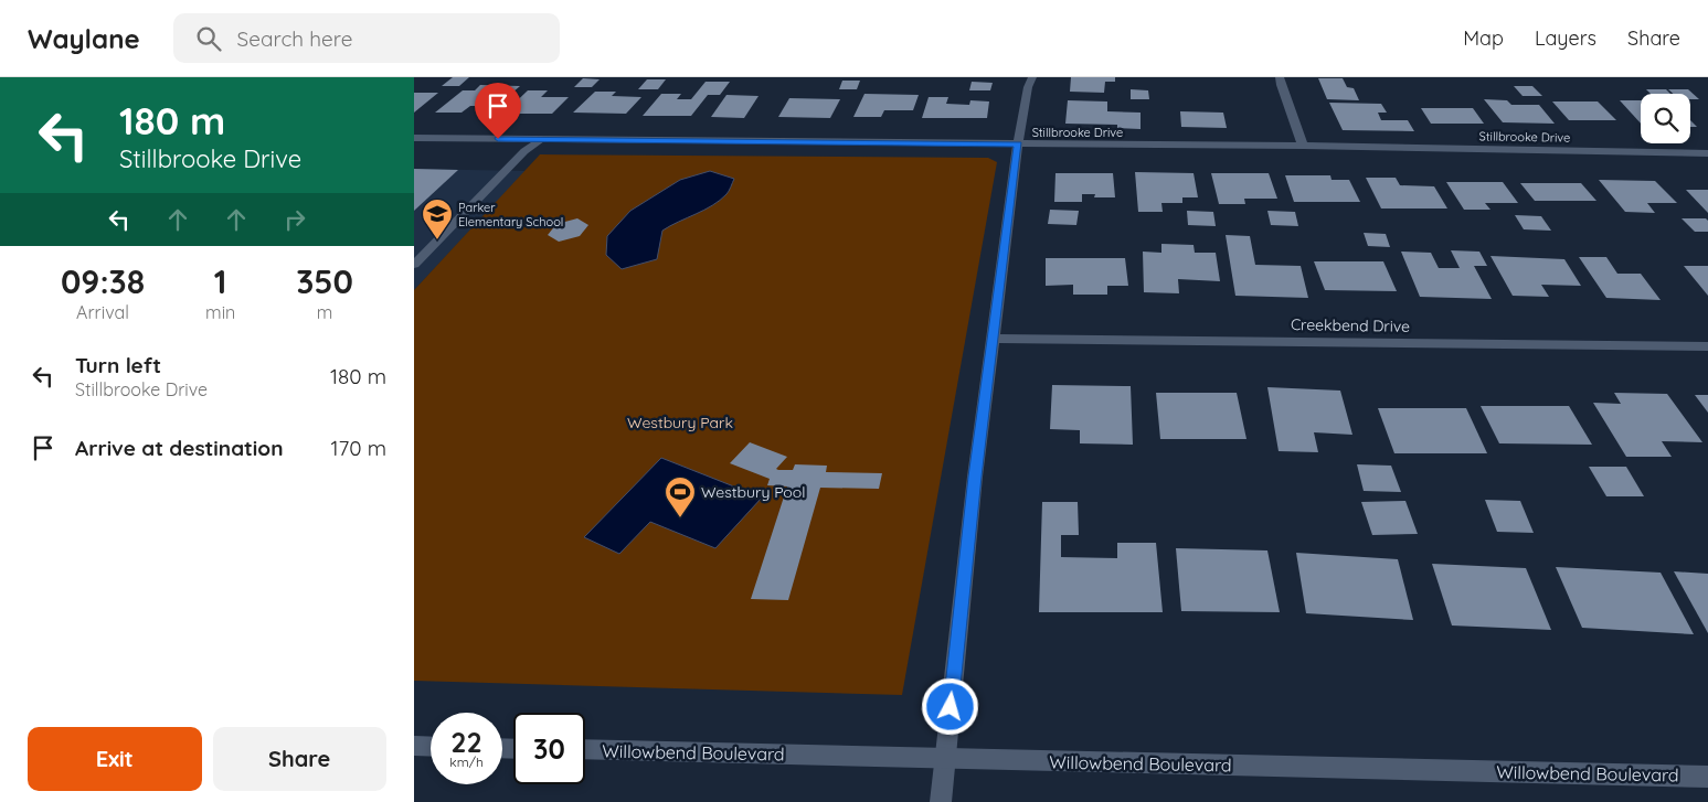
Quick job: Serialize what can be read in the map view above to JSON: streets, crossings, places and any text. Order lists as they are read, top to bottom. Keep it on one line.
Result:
{"streets":{"street":["Stillbrooke Drive","Creekbend Drive","Willowbend Boulevard"]},"parks":["Westbury Park"],"places":{"school or university":["Parker Elementary School"],"sports":["Westbury Pool"]},"page":{"header":"Waylane","search":"Search here","nav":["Map","Layers","Share"],"turn":["180 m","Stillbrooke Drive"],"eta":["09:38","Arrival","1","min","350","m"],"list":[{"name":"Turn left","note":"Stillbrooke Drive","value":"180 m"},{"name":"Arrive at destination","value":"170 m"}],"speed":"22 km/h","limit":"30","buttons":["Exit","Share"]}}
